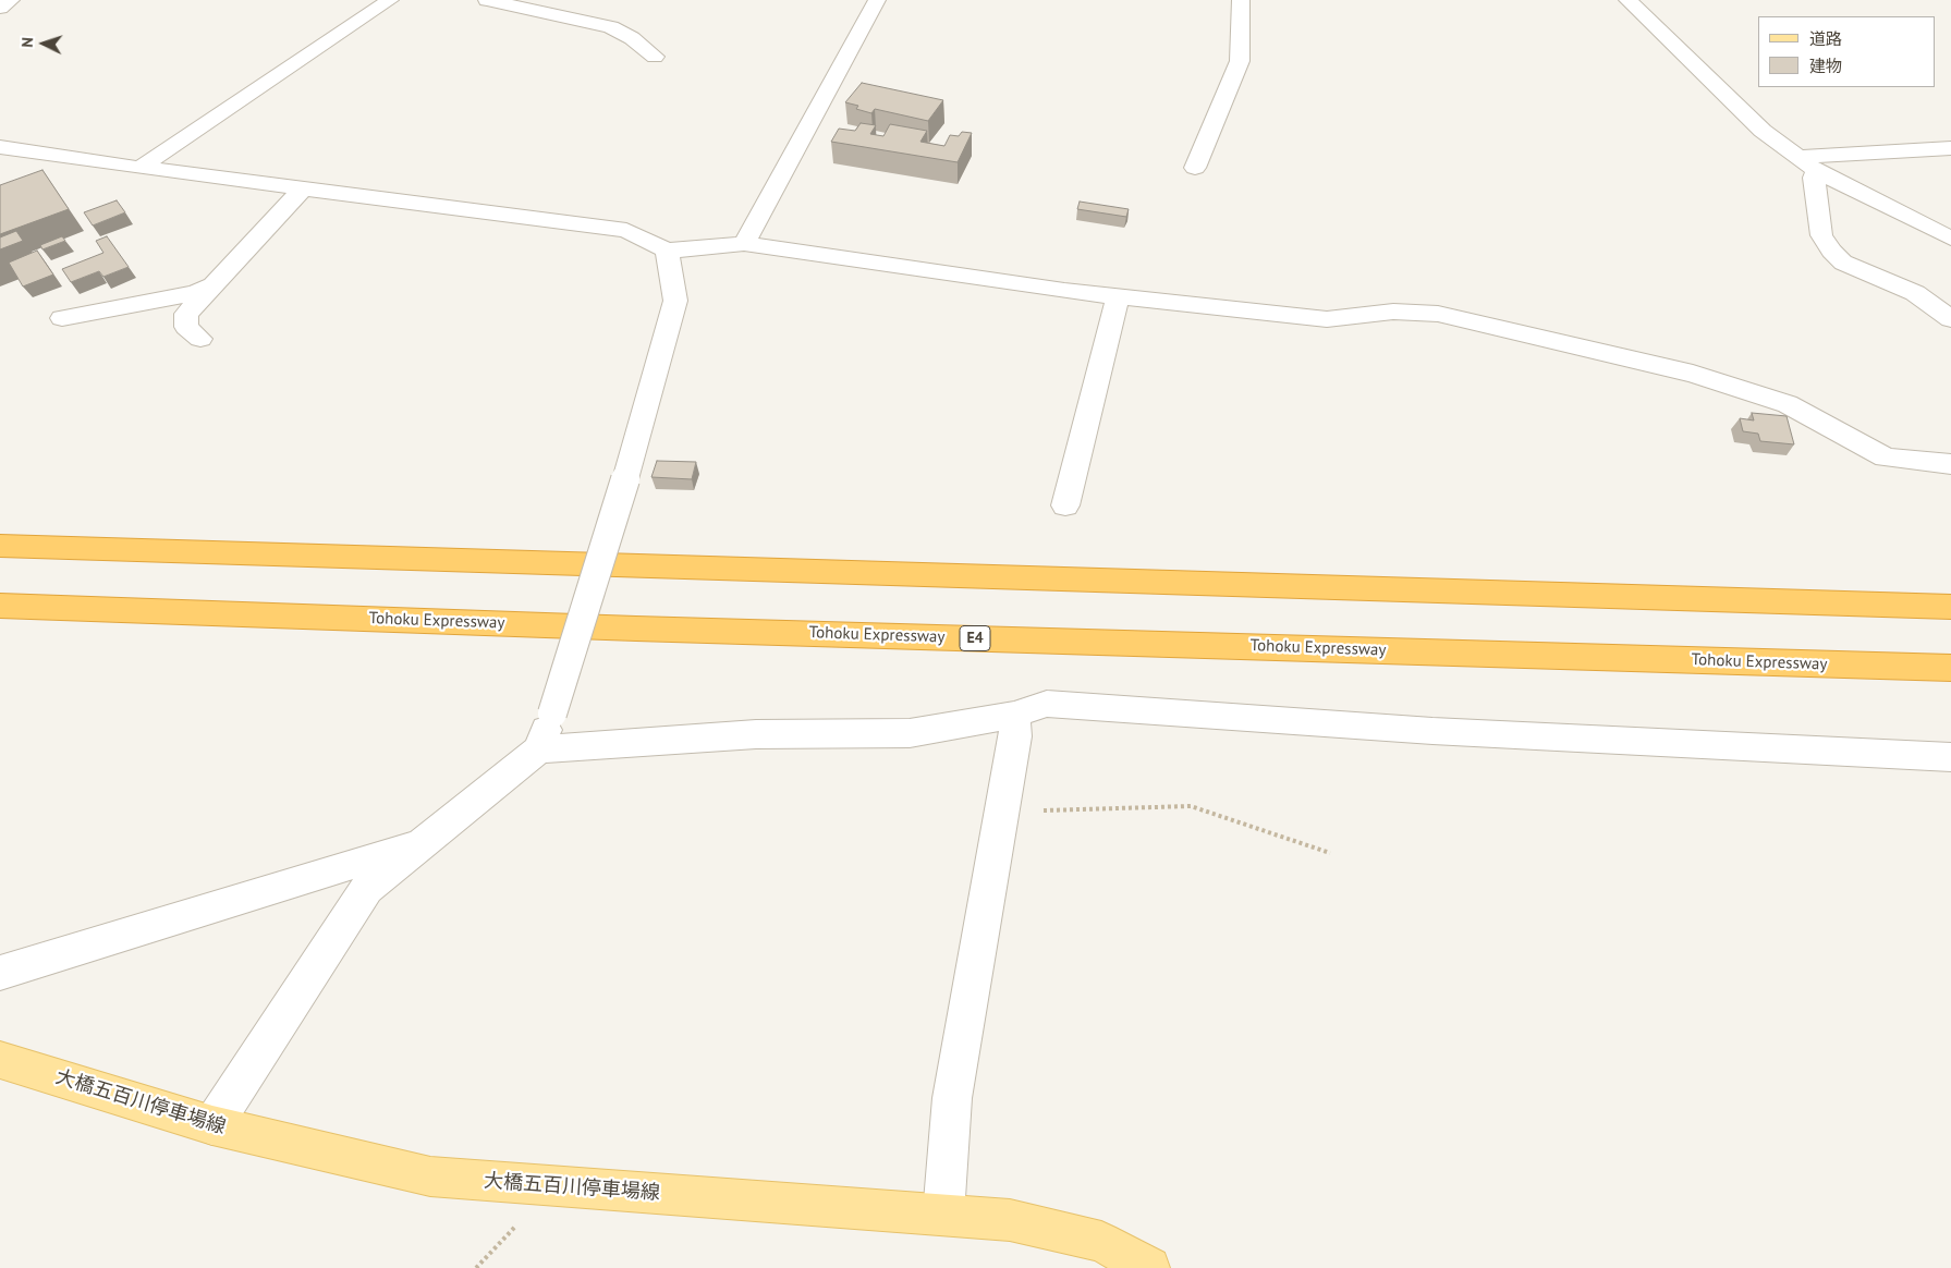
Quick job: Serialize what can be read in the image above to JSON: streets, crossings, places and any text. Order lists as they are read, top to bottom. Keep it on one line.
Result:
{"streets":{"highway":["Tohoku Expressway","E4"],"main road":["大橋五百川停車場線"]},"legend":["道路","建物"],"north":"left"}
